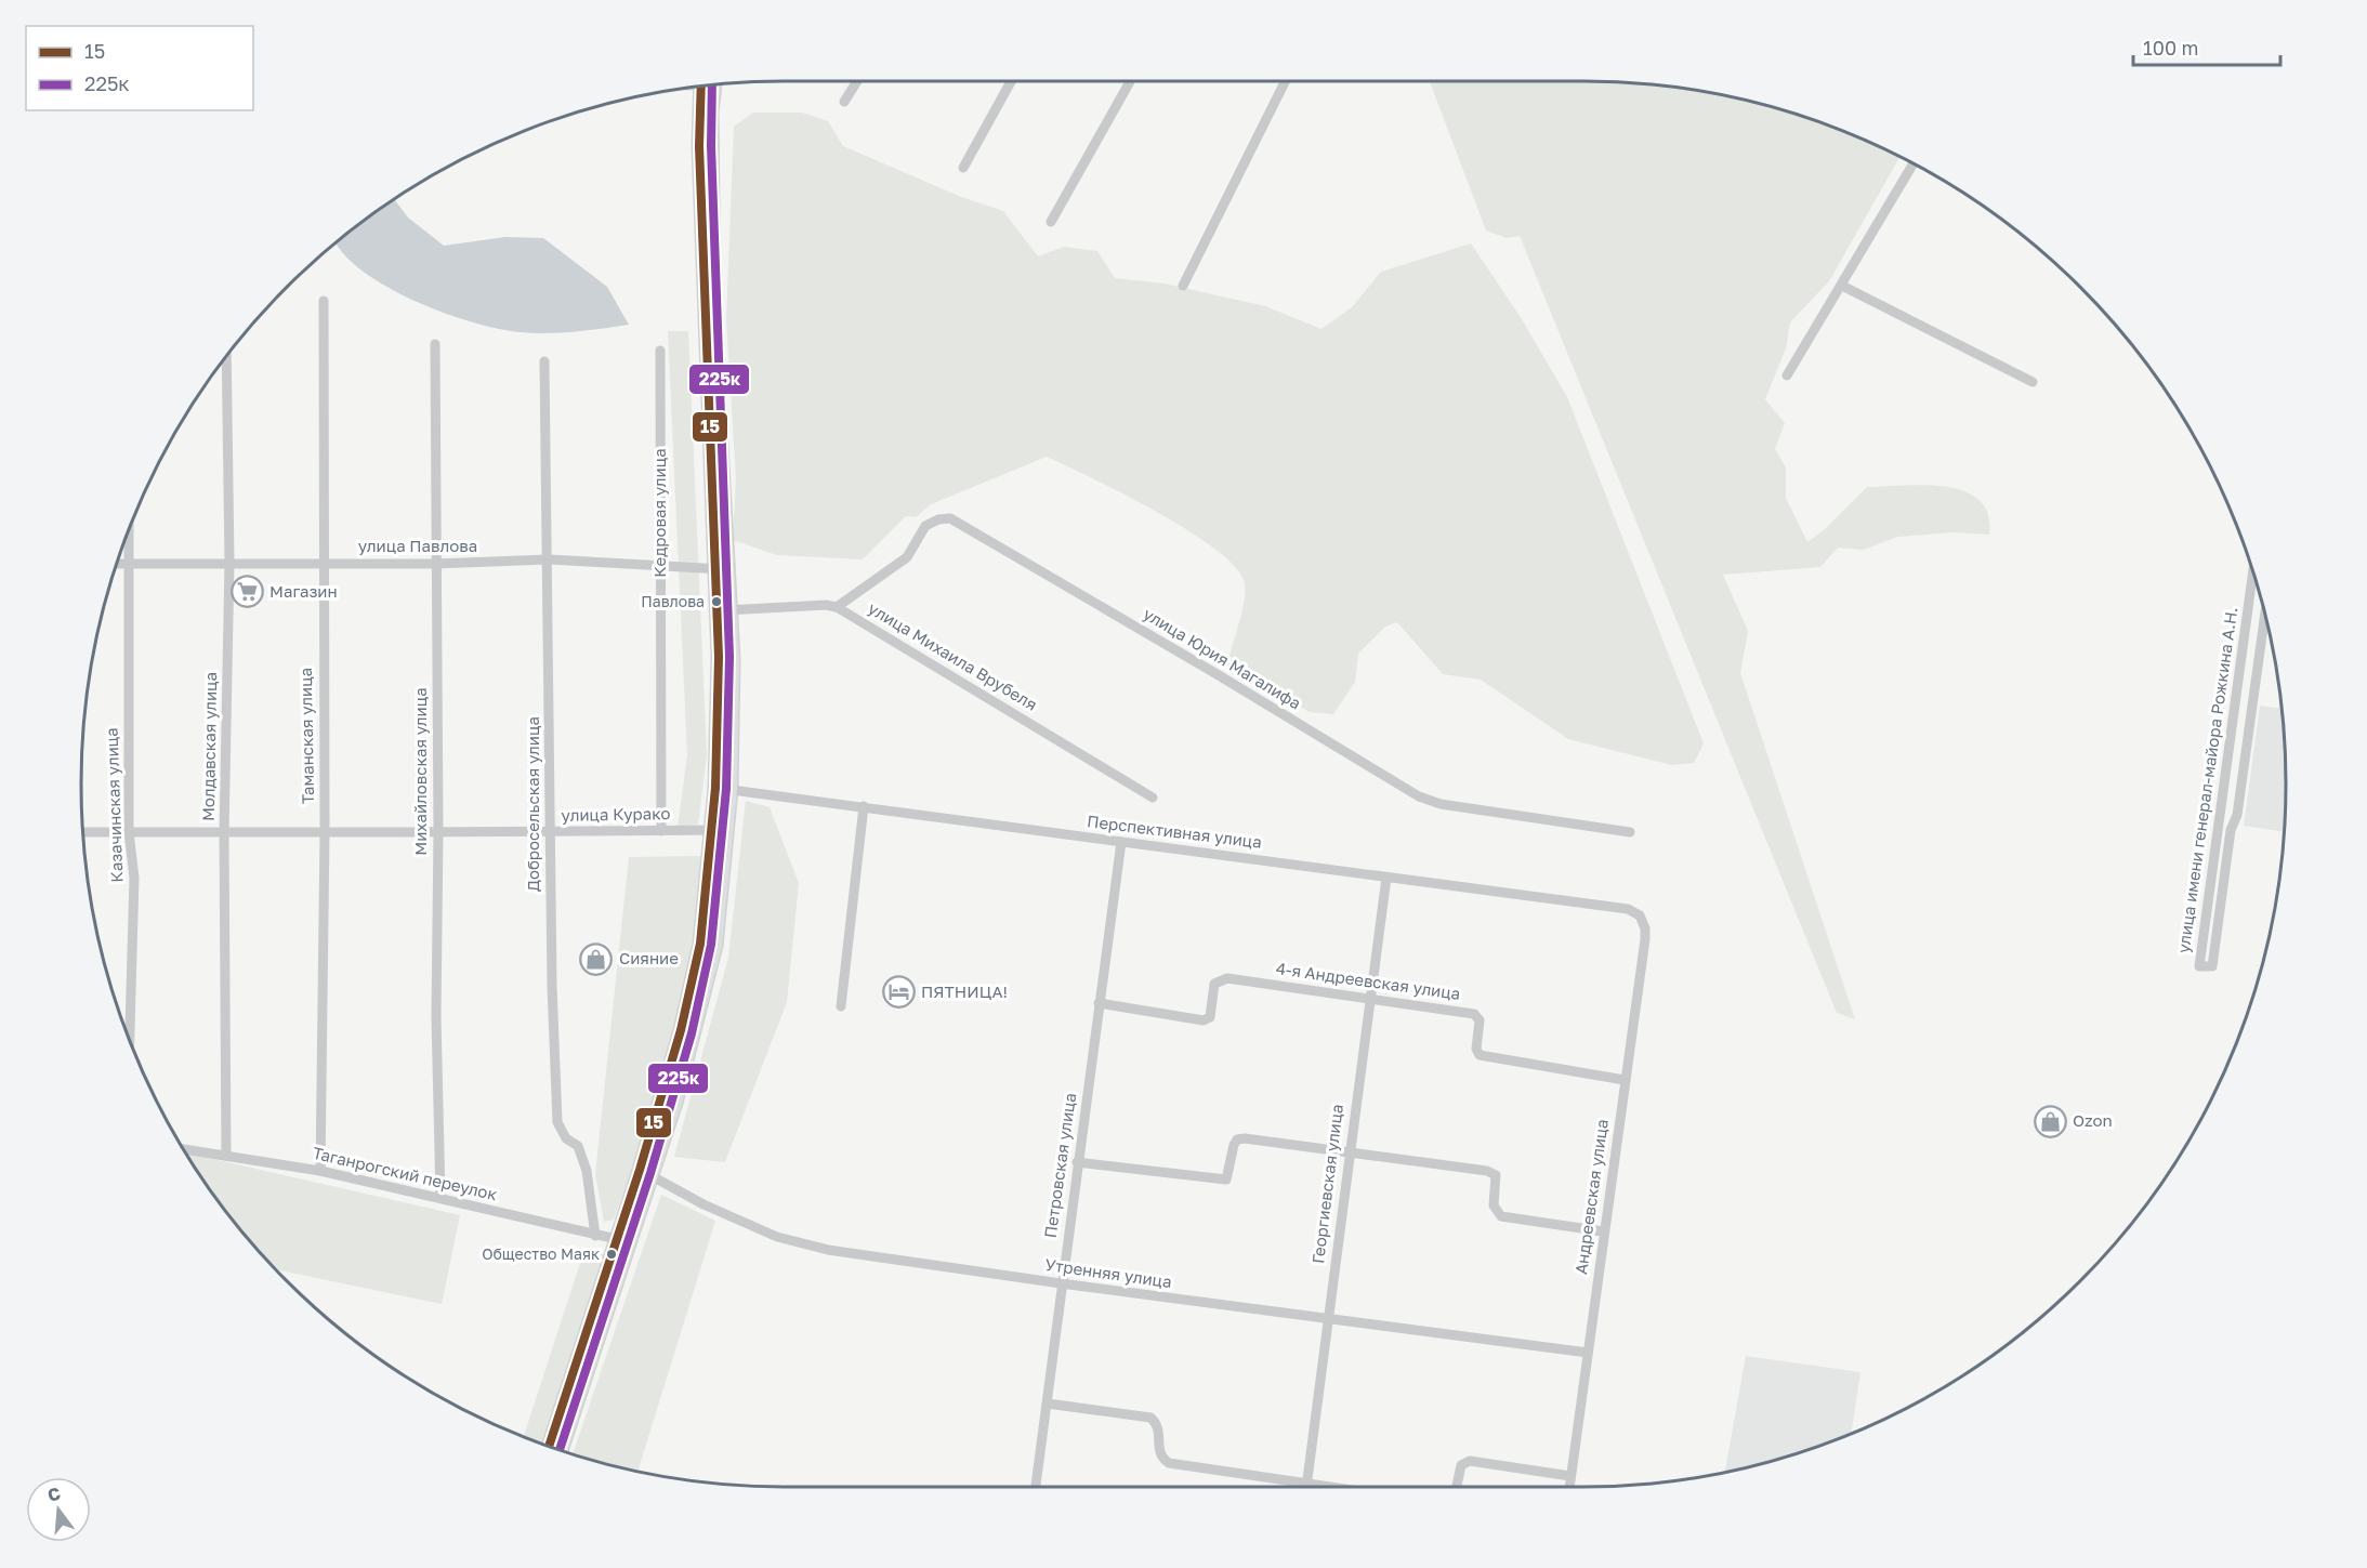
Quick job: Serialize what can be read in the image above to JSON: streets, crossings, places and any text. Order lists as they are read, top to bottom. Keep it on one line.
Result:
{"streets":{"street":["Кедровая улица","улица Павлова","улица Михаила Врубеля","улица Юрия Магалифа","Таманская улица","Молдавская улица","Михайловская улица","улица имени генерал-майора Рожкина А.Н.","Добросельская улица","Казачинская улица","улица Курако","Перспективная улица","4-я Андреевская улица","Петровская улица","Таганрогский переулок","Георгиевская улица","Андреевская улица","Утренняя улица"]},"crossings":[["Кедровая улица","улица Павлова"],["Кедровая улица","улица Курако"],["улица Павлова","Таманская улица"],["улица Павлова","Молдавская улица"],["улица Павлова","Михайловская улица"],["улица Павлова","Добросельская улица"],["улица Павлова","Казачинская улица"],["улица Михаила Врубеля","улица Юрия Магалифа"],["Таманская улица","улица Курако"],["Таманская улица","Таганрогский переулок"],["Молдавская улица","улица Курако"],["Молдавская улица","Таганрогский переулок"],["Михайловская улица","улица Курако"],["Михайловская улица","Таганрогский переулок"],["Добросельская улица","улица Курако"],["Добросельская улица","Таганрогский переулок"],["Казачинская улица","улица Курако"],["Перспективная улица","Петровская улица"],["Перспективная улица","Георгиевская улица"],["Перспективная улица","Андреевская улица"],["4-я Андреевская улица","Петровская улица"],["4-я Андреевская улица","Георгиевская улица"],["4-я Андреевская улица","Андреевская улица"],["Петровская улица","Утренняя улица"],["Георгиевская улица","Утренняя улица"],["Андреевская улица","Утренняя улица"]],"places":{"supermarket":["Магазин"],"other":["Павлова","Общество Маяк"],"shop":["Сияние","Ozon"],"hotel":["ПЯТНИЦА!"]},"lines":["transit line 225к","transit line 15"],"legend":["15","225к"],"scale_bar":"100 m","north":"top"}
